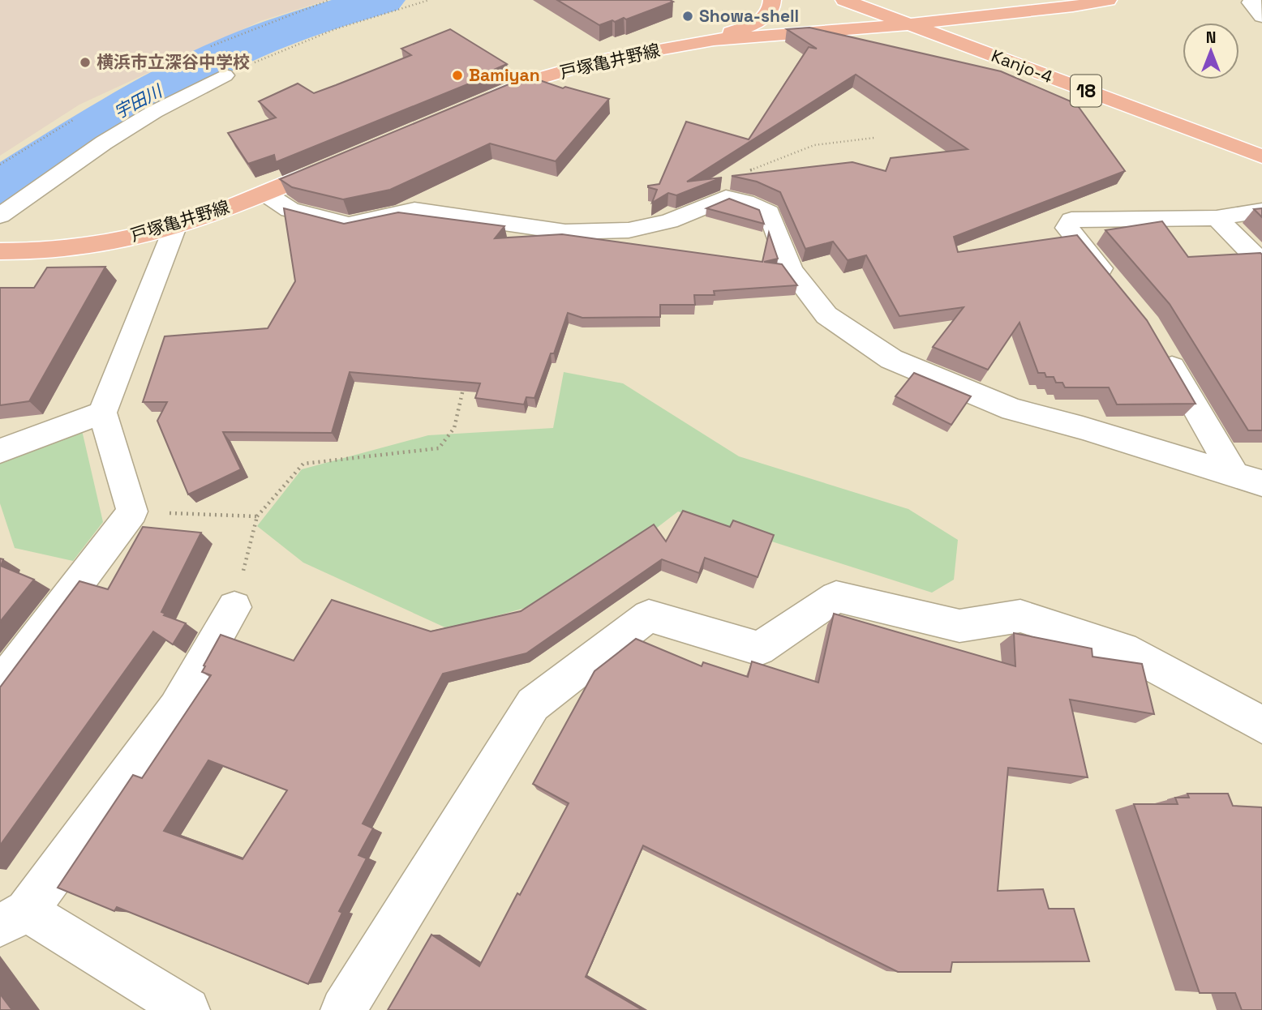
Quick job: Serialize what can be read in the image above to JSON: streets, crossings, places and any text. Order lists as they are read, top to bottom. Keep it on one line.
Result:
{"streets":{"main road":["戸塚亀井野線","Kanjo-4","18"]},"crossings":[["戸塚亀井野線","Kanjo-4"],["戸塚亀井野線","18"],["Kanjo-4","18"]],"water":["宇田川"],"places":["Showa-shell","横浜市立深谷中学校","Bamiyan"],"north":"top"}
